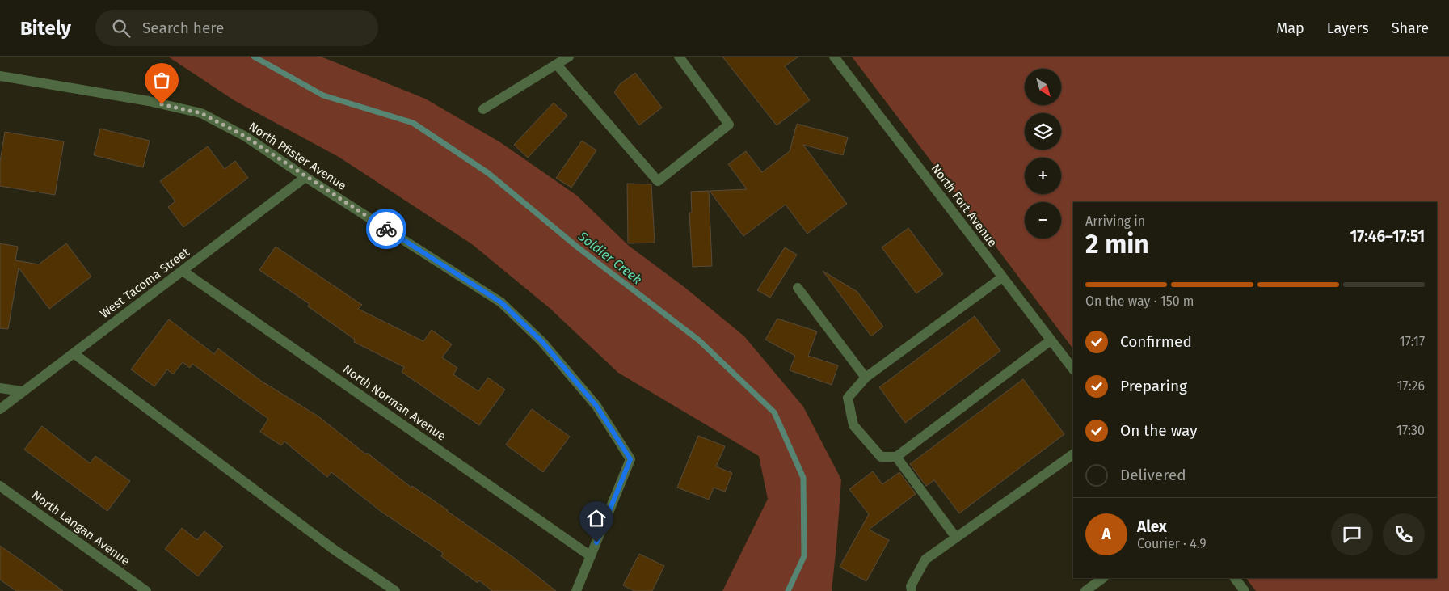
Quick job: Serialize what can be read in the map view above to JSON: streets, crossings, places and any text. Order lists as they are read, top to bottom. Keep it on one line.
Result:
{"streets":{"street":["North Pfister Avenue","North Fort Avenue","West Tacoma Street","North Norman Avenue","North Langan Avenue"]},"crossings":[["North Pfister Avenue","West Tacoma Street"],["North Pfister Avenue","North Norman Avenue"],["West Tacoma Street","North Norman Avenue"]],"water":["Soldier Creek"],"north":"bottom right","page":{"header":"Bitely","search":"Search here","nav":["Map","Layers","Share"],"map_buttons":["+","−"],"heading":["2 min","Arriving in","17:46–17:51"],"panel":["Alex","Courier · 4.9"],"bar":"On the way · 150 m","list":[["Confirmed","17:17"],["Preparing","17:26"],["On the way","17:30"],"Delivered"],"round":"A"}}
